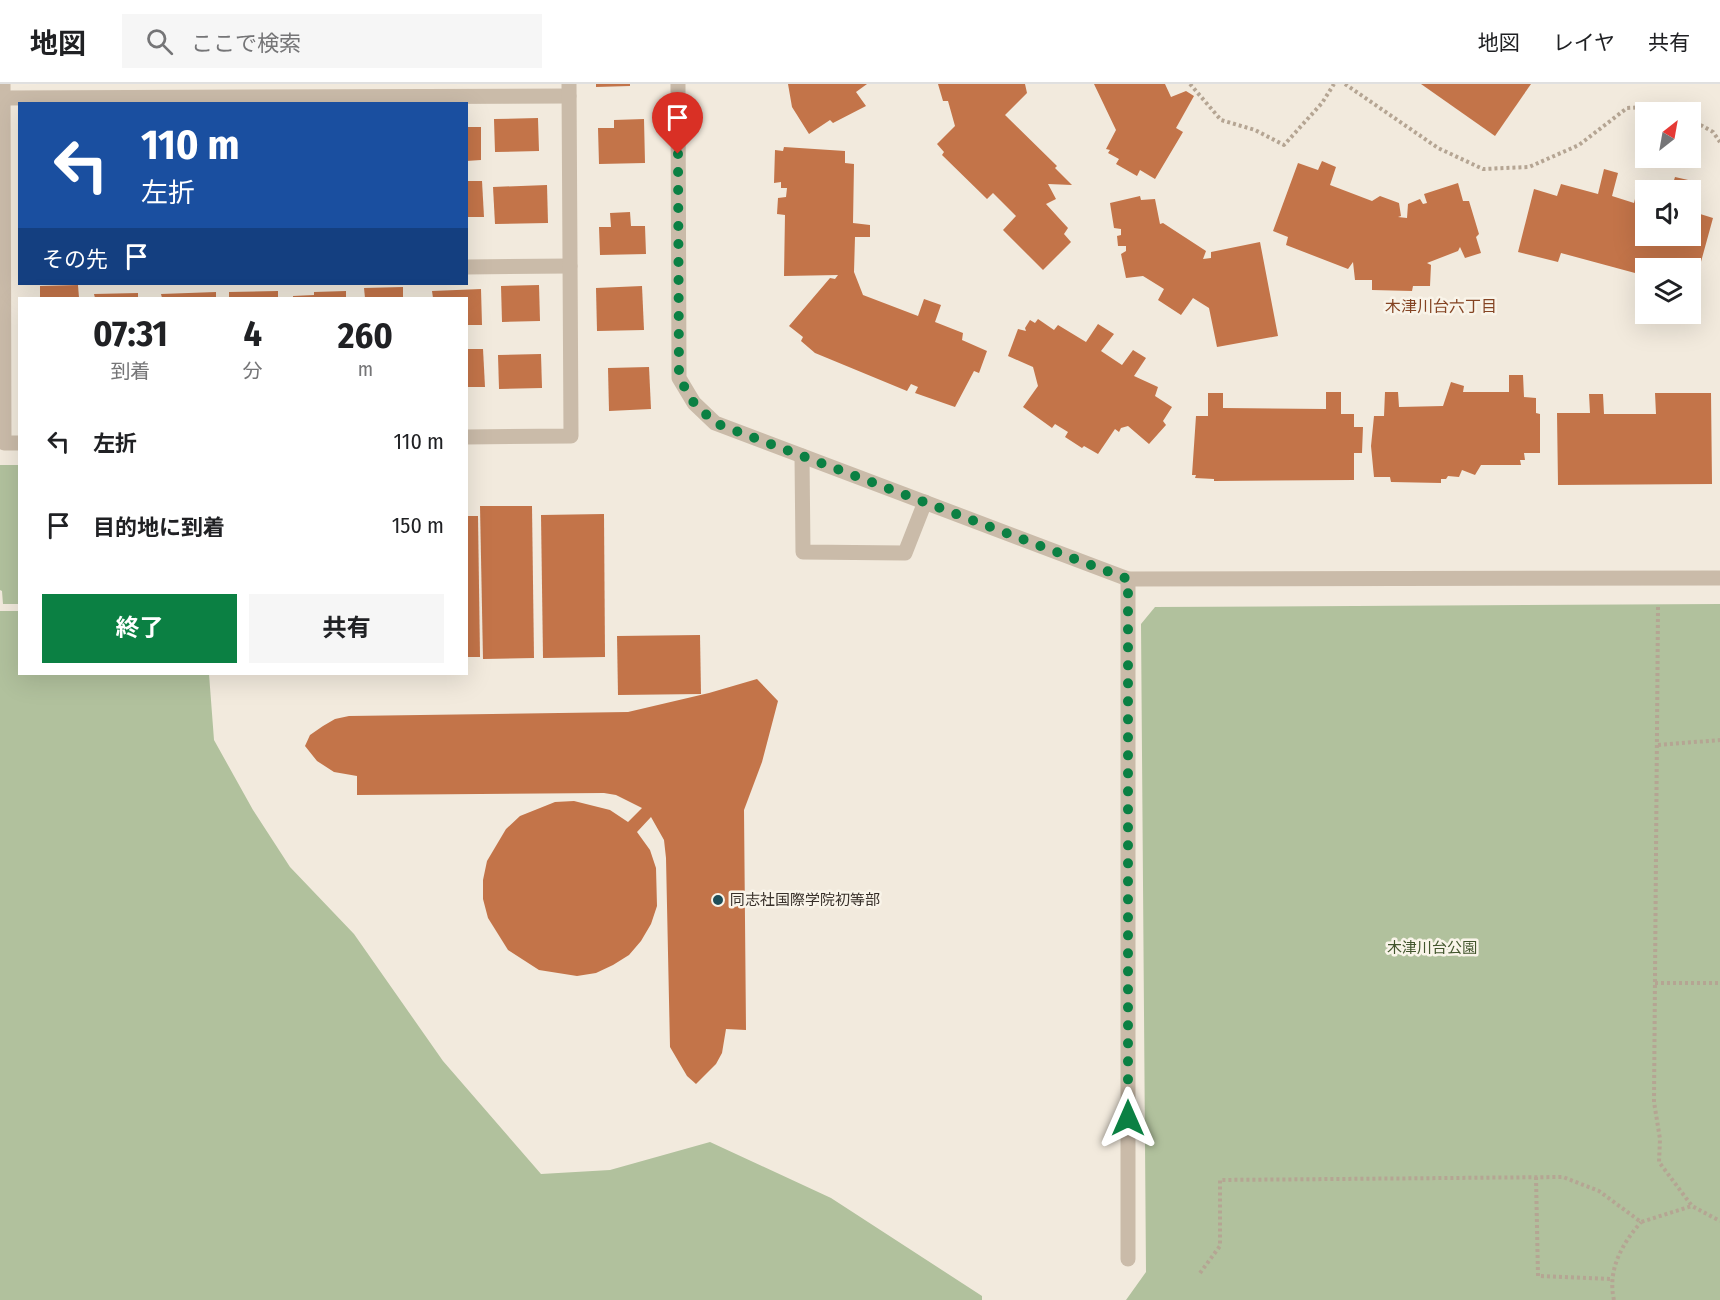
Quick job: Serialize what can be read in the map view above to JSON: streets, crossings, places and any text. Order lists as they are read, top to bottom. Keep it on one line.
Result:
{"districts":["木津川台六丁目"],"parks":["木津川台公園"],"places":["同志社国際学院初等部"],"north":"top right","page":{"header":"地図","search":"ここで検索","nav":["地図","レイヤ","共有"],"turn":["110 m","左折"],"then":"その先","eta":["07:31","到着","4","分","260","m"],"list":[{"name":"左折","value":"110 m"},{"name":"目的地に到着","value":"150 m"}],"buttons":["終了","共有"]}}
